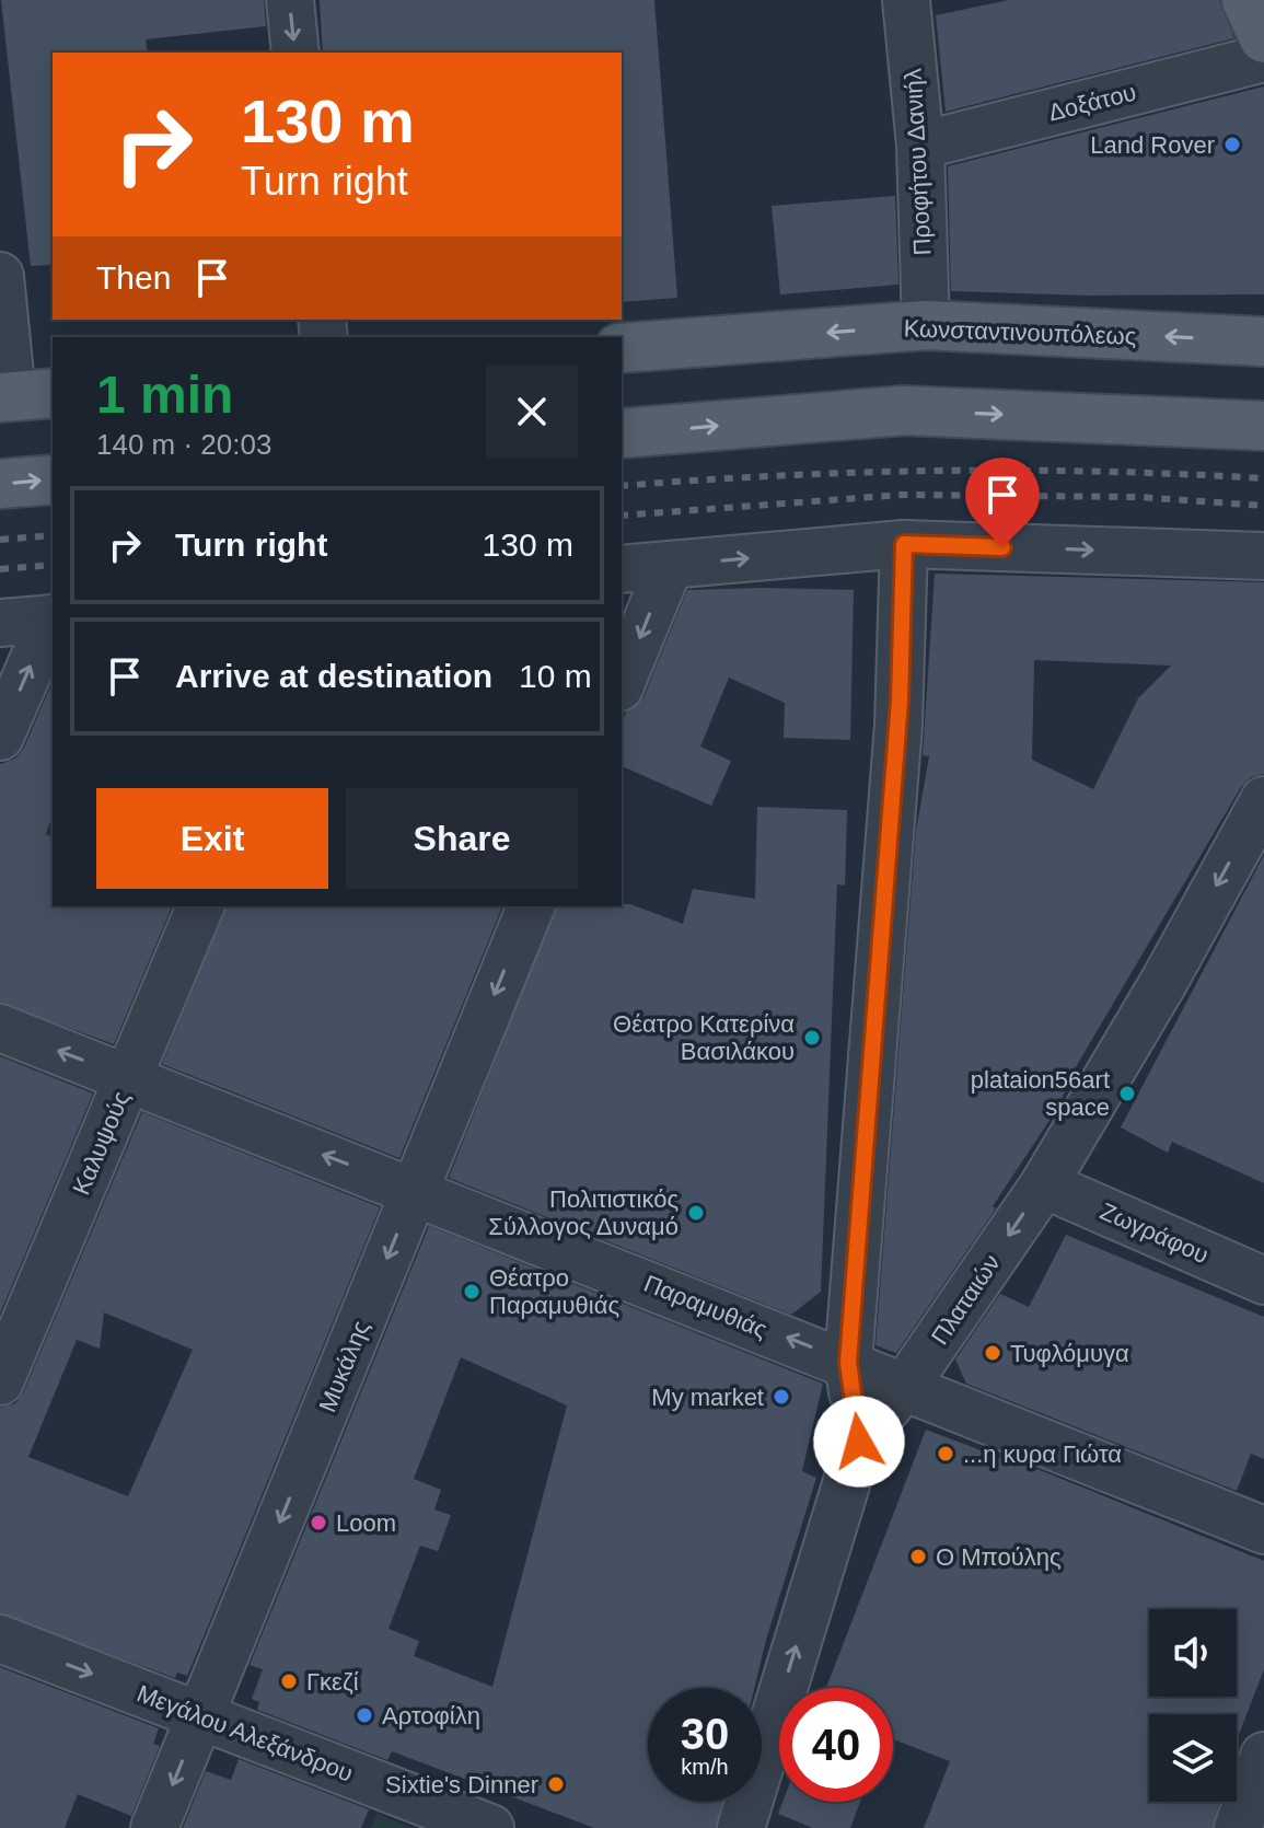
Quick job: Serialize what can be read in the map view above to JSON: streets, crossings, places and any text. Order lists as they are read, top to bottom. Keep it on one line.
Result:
{"streets":{"main road":["Κωνσταντινουπόλεως"],"street":["Δοξάτου","Προφήτου Δανιήλ","Καλυψούς","Ζωγράφου","Πλαταιών","Παραμυθιάς","Μυκάλης","Μεγάλου Αλεξάνδρου"]},"crossings":[["Δοξάτου","Προφήτου Δανιήλ"],["Προφήτου Δανιήλ","Κωνσταντινουπόλεως"],["Καλυψούς","Παραμυθιάς"],["Ζωγράφου","Πλαταιών"],["Πλαταιών","Παραμυθιάς"],["Παραμυθιάς","Μυκάλης"],["Μυκάλης","Μεγάλου Αλεξάνδρου"]],"one_way":["Παραμυθιάς","Μυκάλης","Μεγάλου Αλεξάνδρου"],"places":["Land Rover","Θέατρο Κατερίνα Βασιλάκου","plataion56art space","Πολιτιστικός Σύλλογος Δυναμό","Θέατρο Παραμυθιάς","Τυφλόμυγα","My market","...η κυρα Γιώτα","Loom","Ο Μπούλης","Γκεζί","Αρτοφίλη","Sixtie's Dinner"],"page":{"turn":["130 m","Turn right"],"then":"Then","heading":["1 min","140 m · 20:03"],"list":[{"name":"Turn right","value":"130 m"},{"name":"Arrive at destination","value":"10 m"}],"buttons":["Exit","Share"],"speed":"30 km/h","limit":"40"}}
